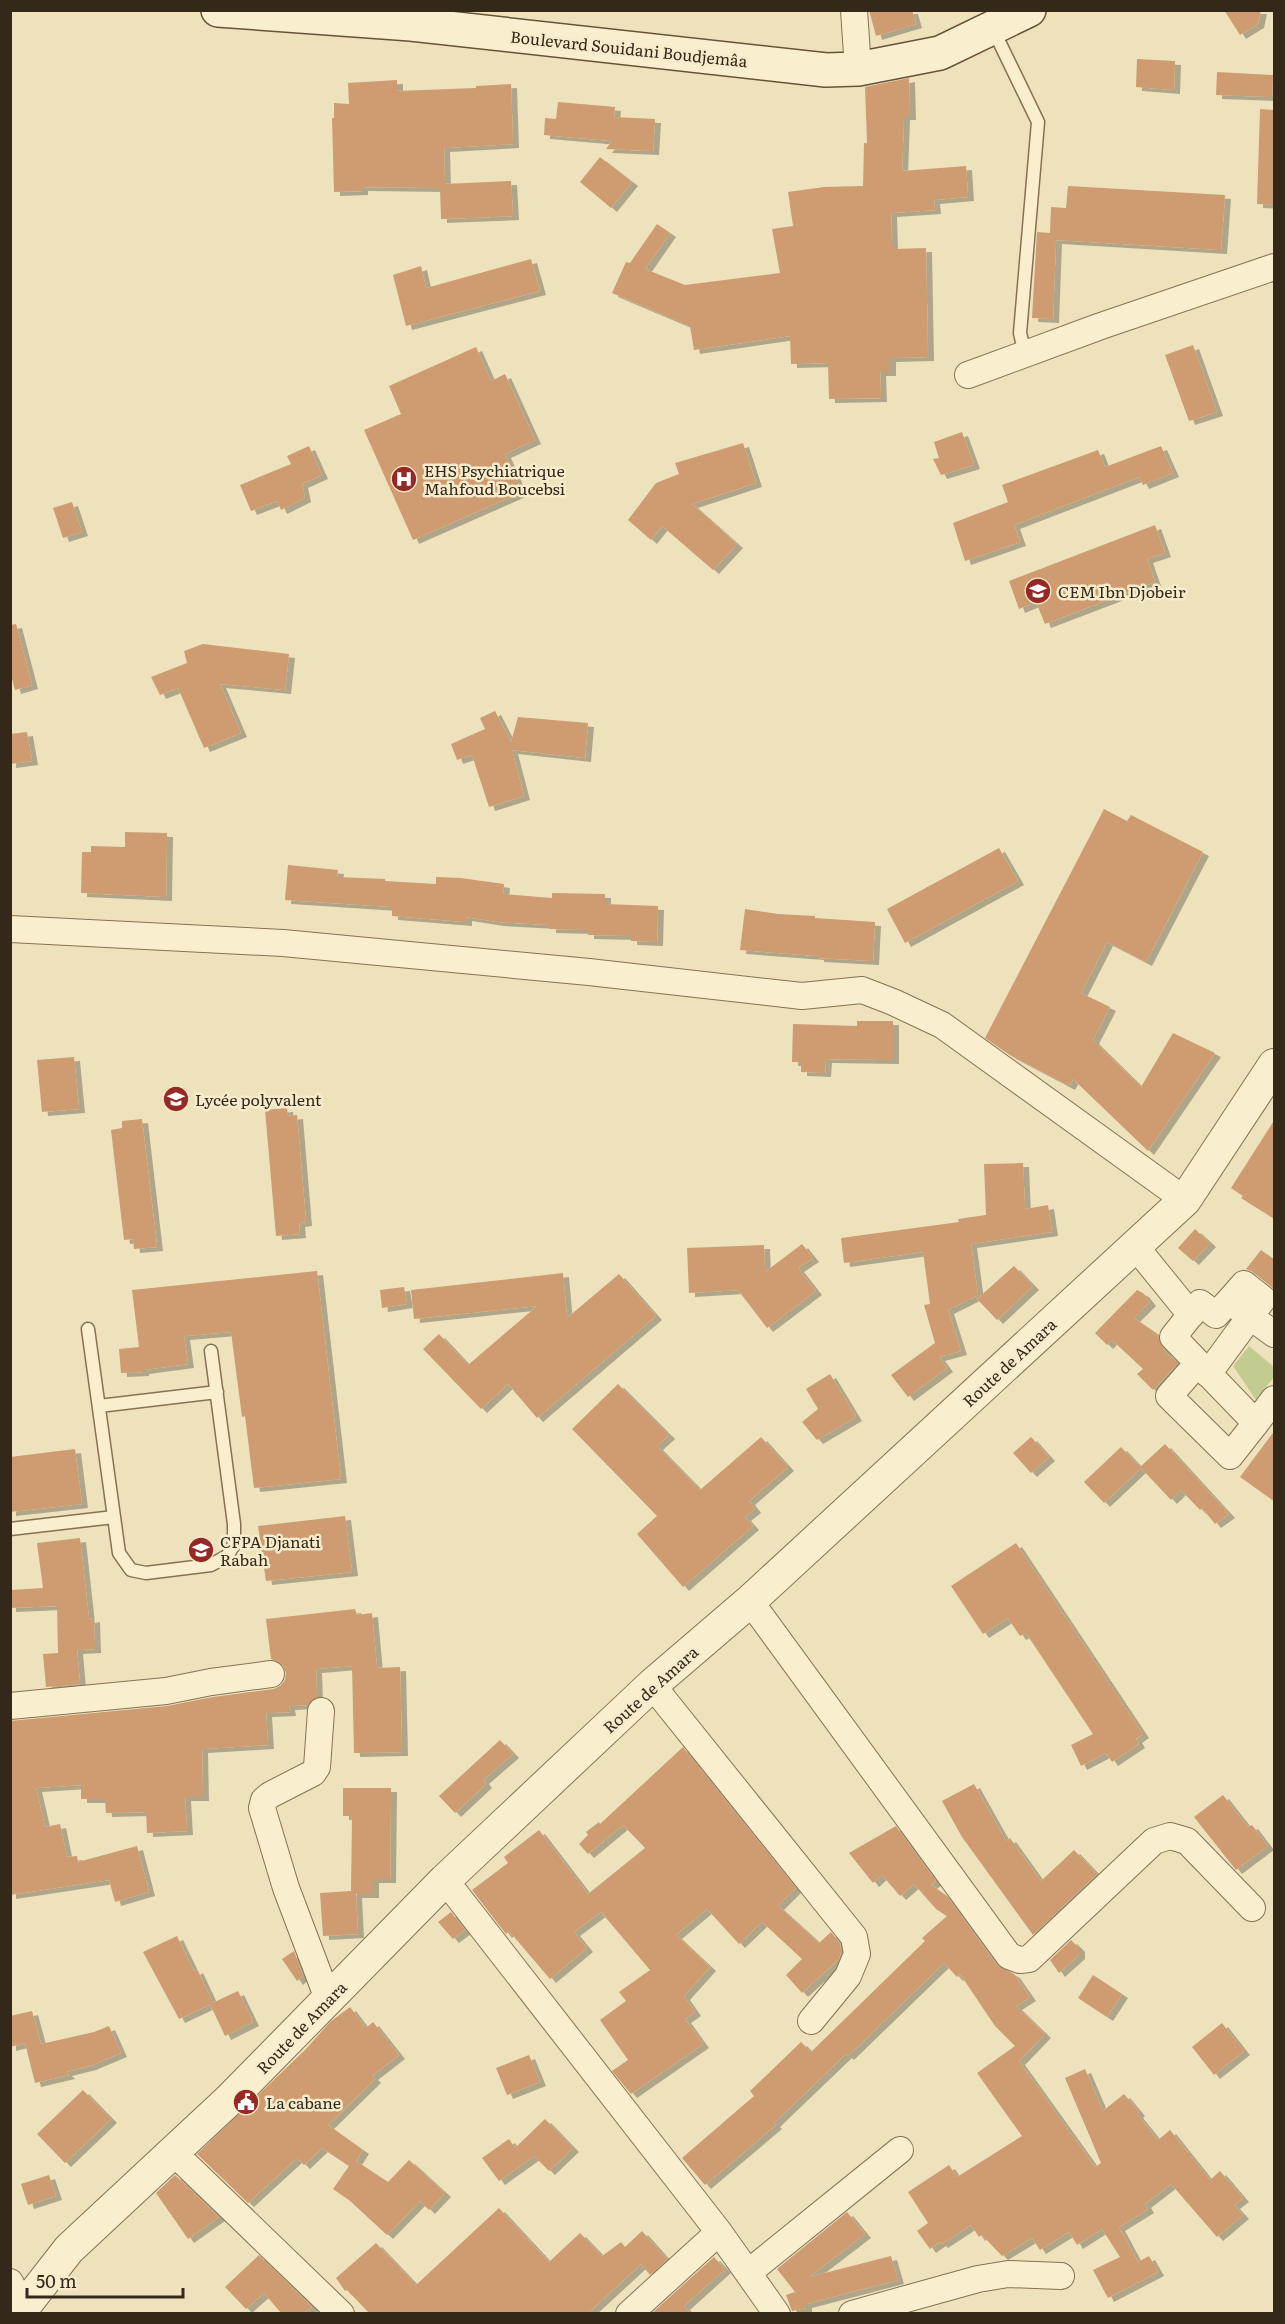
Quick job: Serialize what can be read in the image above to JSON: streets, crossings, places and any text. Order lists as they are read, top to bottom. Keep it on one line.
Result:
{"streets":{"main road":["Boulevard Souidani Boudjemâa"],"street":["Route de Amara"]},"places":{"hospital":["EHS Psychiatrique Mahfoud Boucebsi"],"school or university":["CEM Ibn Djobeir","Lycée polyvalent","CFPA Djanati Rabah"],"public building":["La cabane"]},"scale_bar":"50 m"}
